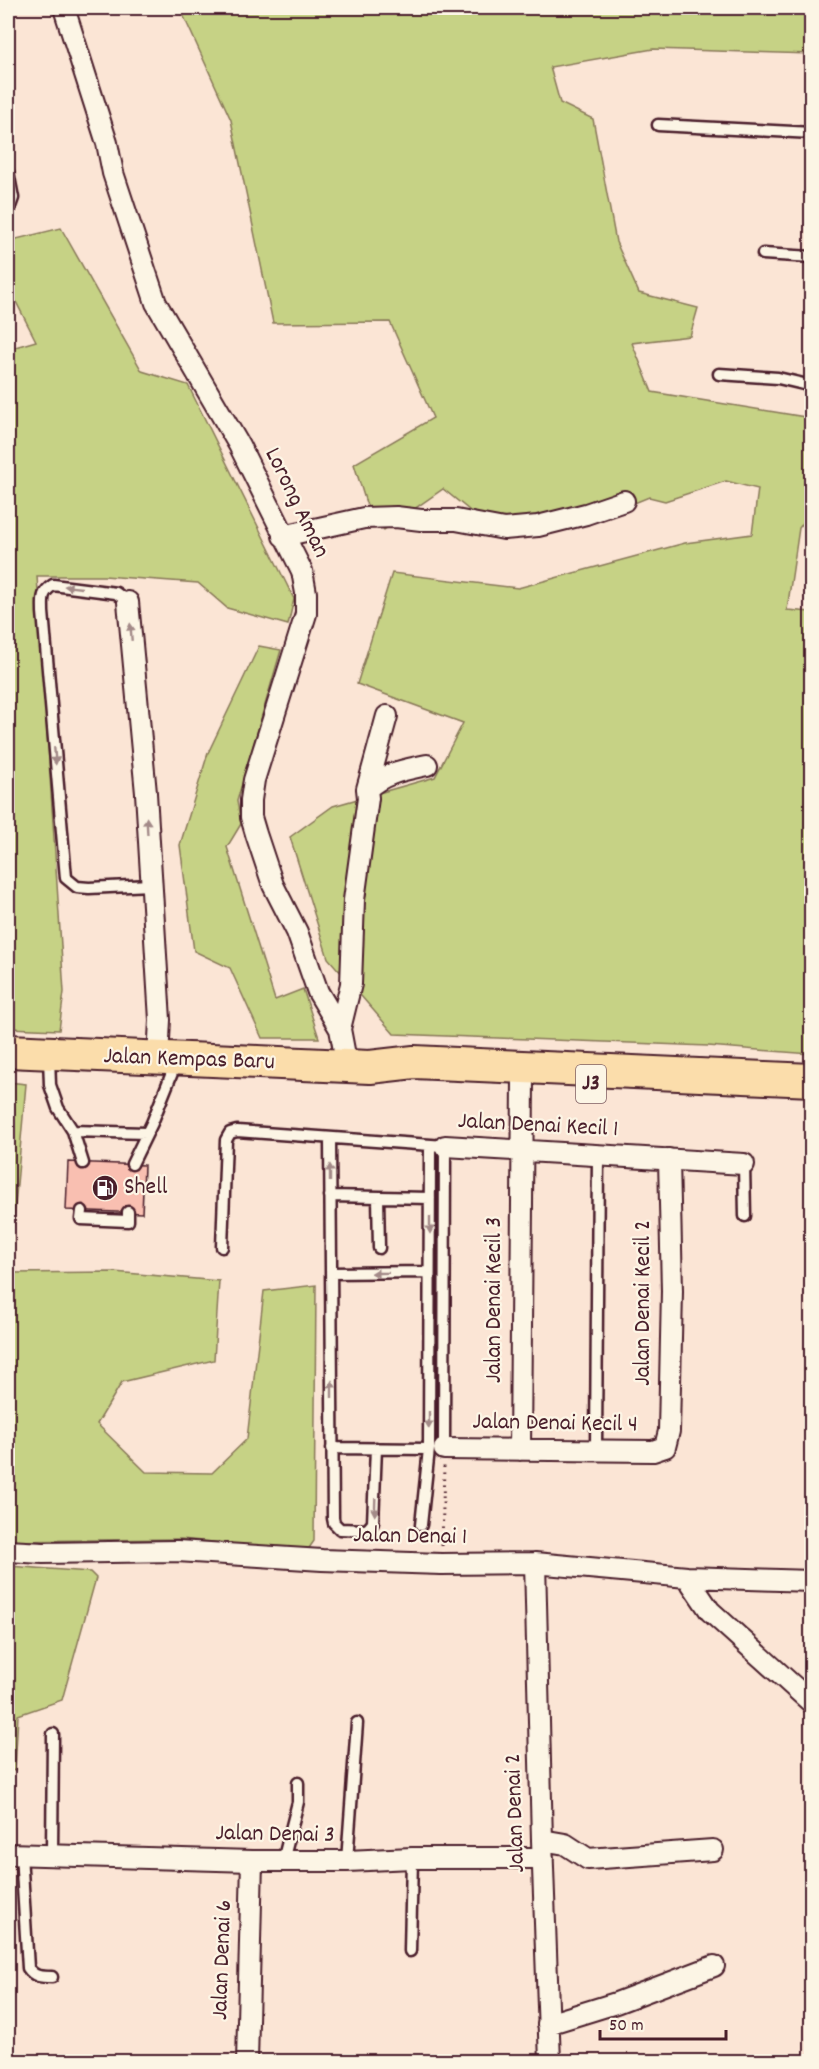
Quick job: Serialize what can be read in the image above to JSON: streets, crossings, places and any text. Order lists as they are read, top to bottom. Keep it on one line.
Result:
{"streets":{"main road":["Jalan Kempas Baru","J3"],"street":["Lorong Aman","Jalan Denai Kecil 1","Jalan Denai Kecil 3","Jalan Denai Kecil 2","Jalan Denai Kecil 4","Jalan Denai 1","Jalan Denai 2","Jalan Denai 3","Jalan Denai 6"]},"crossings":[["Lorong Aman","Jalan Kempas Baru"],["Jalan Kempas Baru","Jalan Denai Kecil 3"],["Jalan Denai Kecil 1","Jalan Denai Kecil 3"],["Jalan Denai Kecil 1","Jalan Denai Kecil 2"],["Jalan Denai Kecil 3","Jalan Denai Kecil 4"],["Jalan Denai Kecil 2","Jalan Denai Kecil 4"],["Jalan Denai 1","Jalan Denai 2"],["Jalan Denai 2","Jalan Denai 3"],["Jalan Denai 3","Jalan Denai 6"]],"places":{"fuel station":["Shell"]},"scale_bar":"50 m"}
